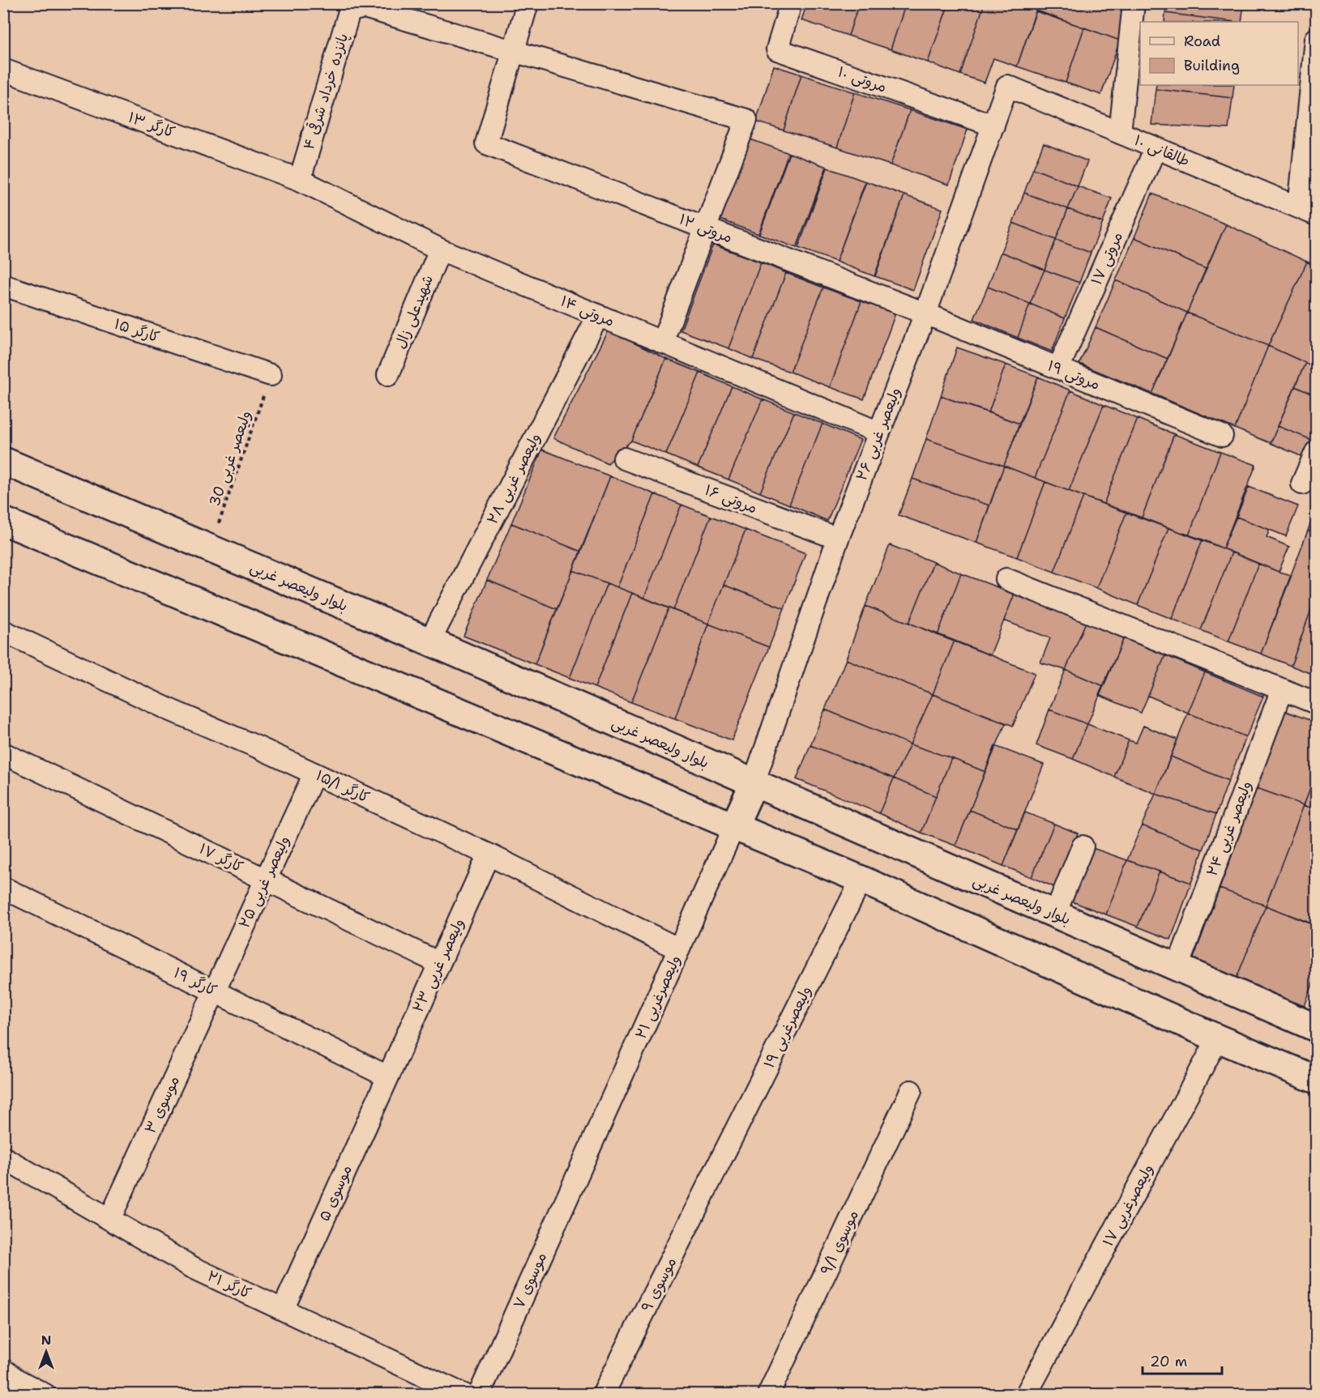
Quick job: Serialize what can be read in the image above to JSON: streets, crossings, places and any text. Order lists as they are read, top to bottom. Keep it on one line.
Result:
{"streets":{"street":["مروتی ۱۰","پانزده خرداد شرقی ۴","کارگر ۱۳","طالقانی ۱۰","مروتی ۱۲","مروتی ۱۷","مروتی ۱۴","شهیدعلی زال","کارگر ۱۵","مروتی ۱۹","ولیعصر غربی ۲۶","ولیعصر غربی ۲۸","مروتی ۱۶","بلوار ولیعصر غربی","کارگر ۱۵/۱","ولیعصر غربی ۲۴","کارگر ۱۷","ولیعصر غربی ۲۵","ولیعصر غربی ۲۳","کارگر ۱۹","ولیعصرغربی ۲۱","ولیعصرغربی ۱۹","موسوی ۳","موسوی ۵","ولیعصرغربی ۱۷","موسوی ۹/۱","موسوی ۷","کارگر ۲۱","موسوی ۹"],"path":["ولیعصر غربی 30"]},"crossings":[["مروتی ۱۰","ولیعصر غربی ۲۶"],["پانزده خرداد شرقی ۴","کارگر ۱۳"],["پانزده خرداد شرقی ۴","مروتی ۱۴"],["کارگر ۱۳","مروتی ۱۴"],["طالقانی ۱۰","مروتی ۱۷"],["طالقانی ۱۰","ولیعصر غربی ۲۶"],["مروتی ۱۲","مروتی ۱۹"],["مروتی ۱۲","ولیعصر غربی ۲۶"],["مروتی ۱۷","مروتی ۱۹"],["مروتی ۱۴","شهیدعلی زال"],["مروتی ۱۴","ولیعصر غربی ۲۶"],["مروتی ۱۴","ولیعصر غربی ۲۸"],["کارگر ۱۵","ولیعصر غربی 30"],["مروتی ۱۹","ولیعصر غربی ۲۶"],["ولیعصر غربی ۲۶","مروتی ۱۶"],["ولیعصر غربی ۲۶","بلوار ولیعصر غربی"],["ولیعصر غربی 30","بلوار ولیعصر غربی"],["ولیعصر غربی ۲۸","بلوار ولیعصر غربی"],["بلوار ولیعصر غربی","ولیعصر غربی ۲۴"],["کارگر ۱۵/۱","ولیعصر غربی ۲۵"],["کارگر ۱۵/۱","ولیعصر غربی ۲۳"],["کارگر ۱۵/۱","ولیعصرغربی ۲۱"],["کارگر ۱۷","ولیعصر غربی ۲۵"],["کارگر ۱۷","ولیعصر غربی ۲۳"],["ولیعصر غربی ۲۵","کارگر ۱۹"],["ولیعصر غربی ۲۵","موسوی ۳"],["ولیعصر غربی ۲۳","کارگر ۱۹"],["ولیعصر غربی ۲۳","موسوی ۵"],["کارگر ۱۹","موسوی ۳"],["کارگر ۱۹","موسوی ۵"],["ولیعصرغربی ۲۱","موسوی ۷"],["ولیعصرغربی ۱۹","موسوی ۹"],["موسوی ۳","کارگر ۲۱"],["موسوی ۵","کارگر ۲۱"]],"legend":["Road","Building"],"scale_bar":"20 m","north":"top"}
